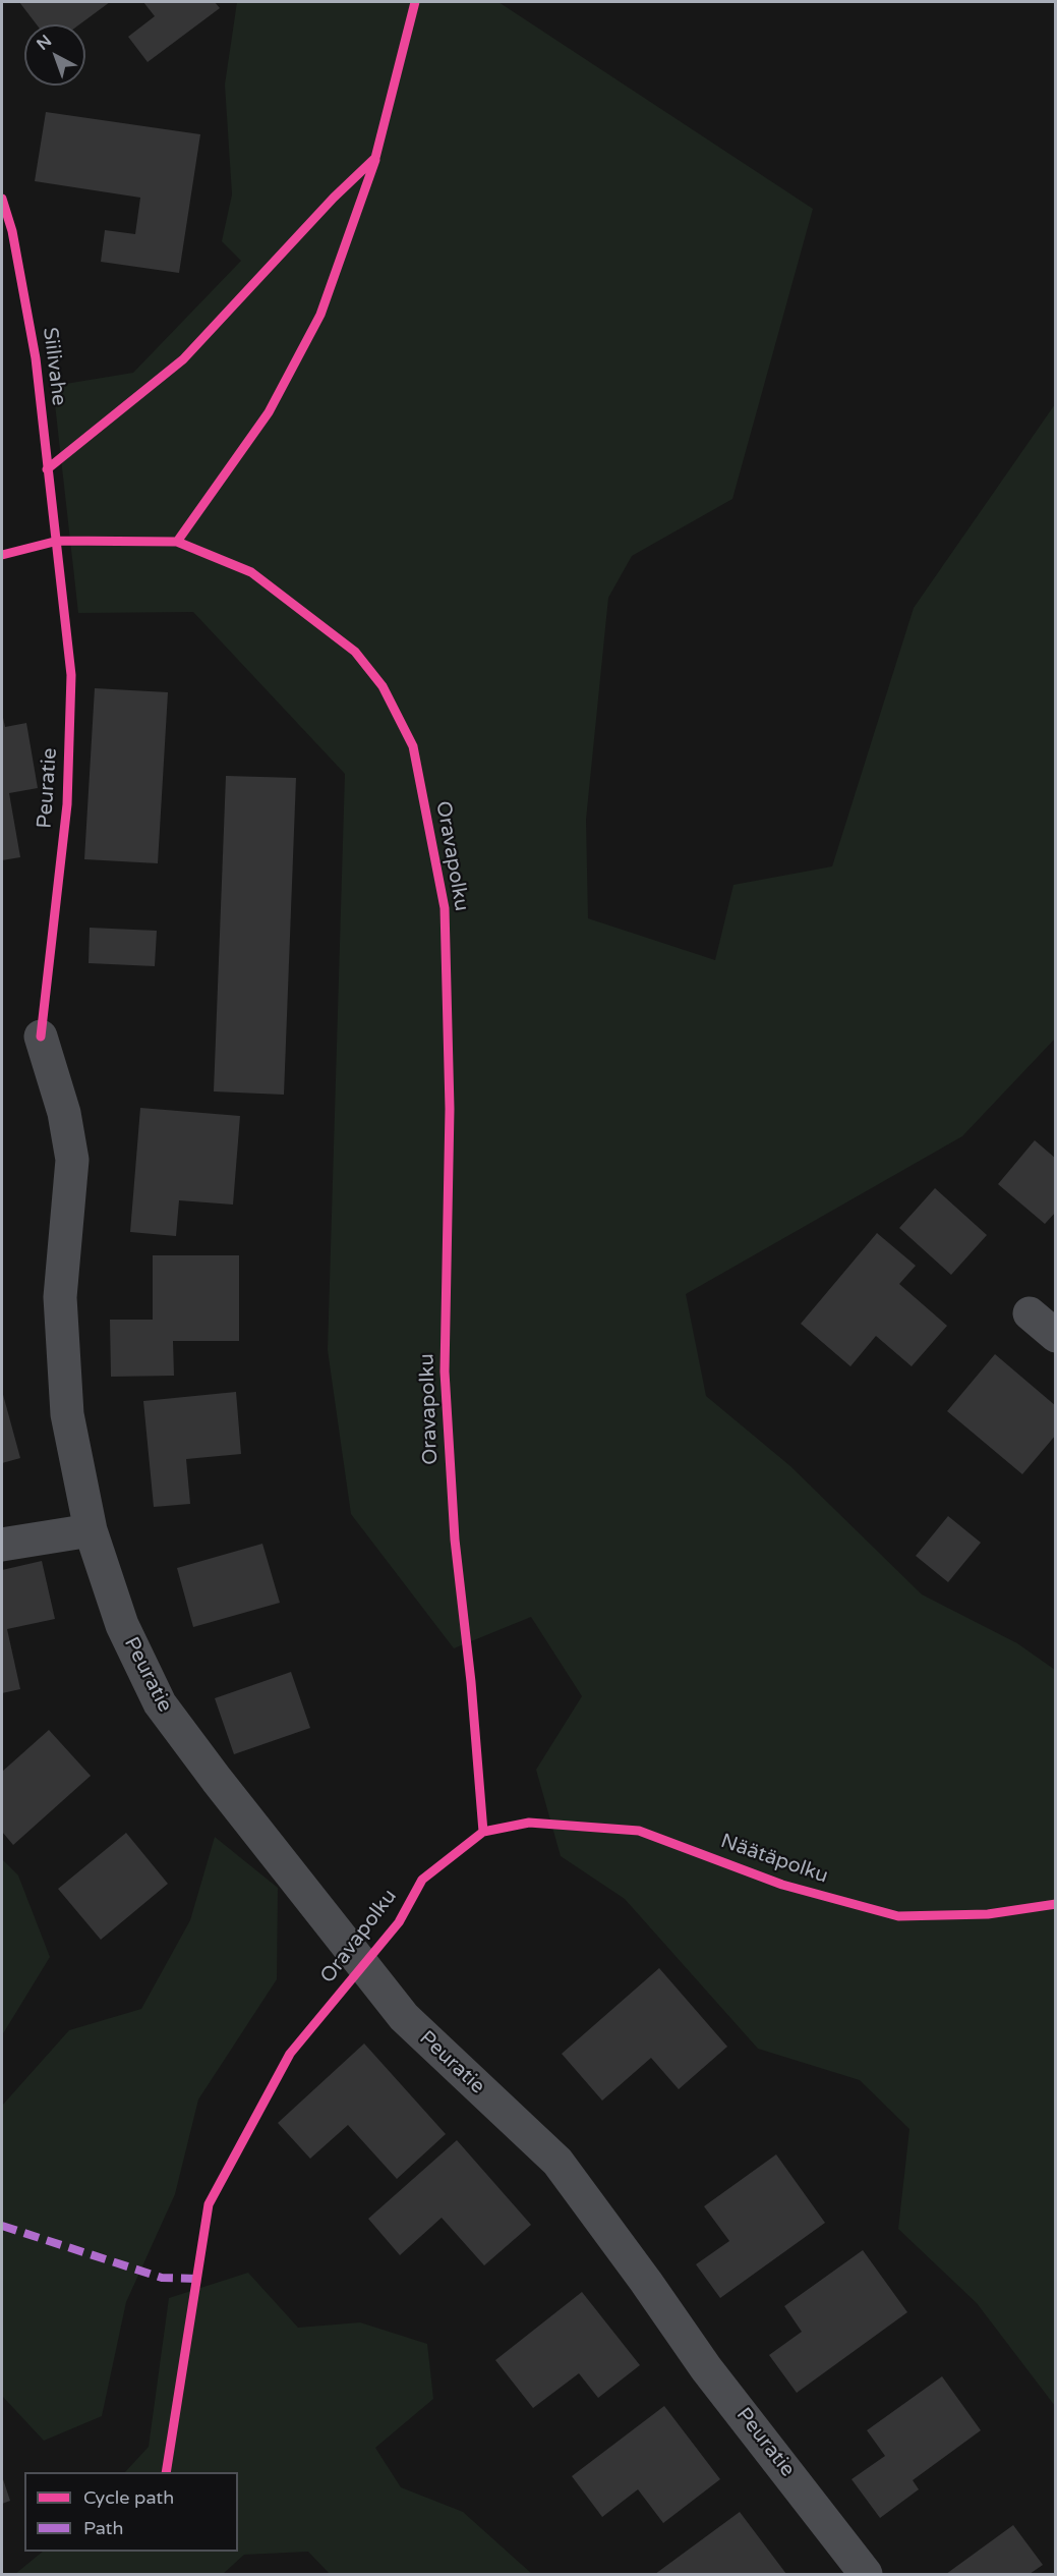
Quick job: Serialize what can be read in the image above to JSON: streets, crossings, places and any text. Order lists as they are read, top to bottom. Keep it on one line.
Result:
{"streets":{"street":["Peuratie"],"cycle path":["Siilivahe","Oravapolku","Näätäpolku"]},"legend":["Cycle path","Path"],"north":"top left"}
